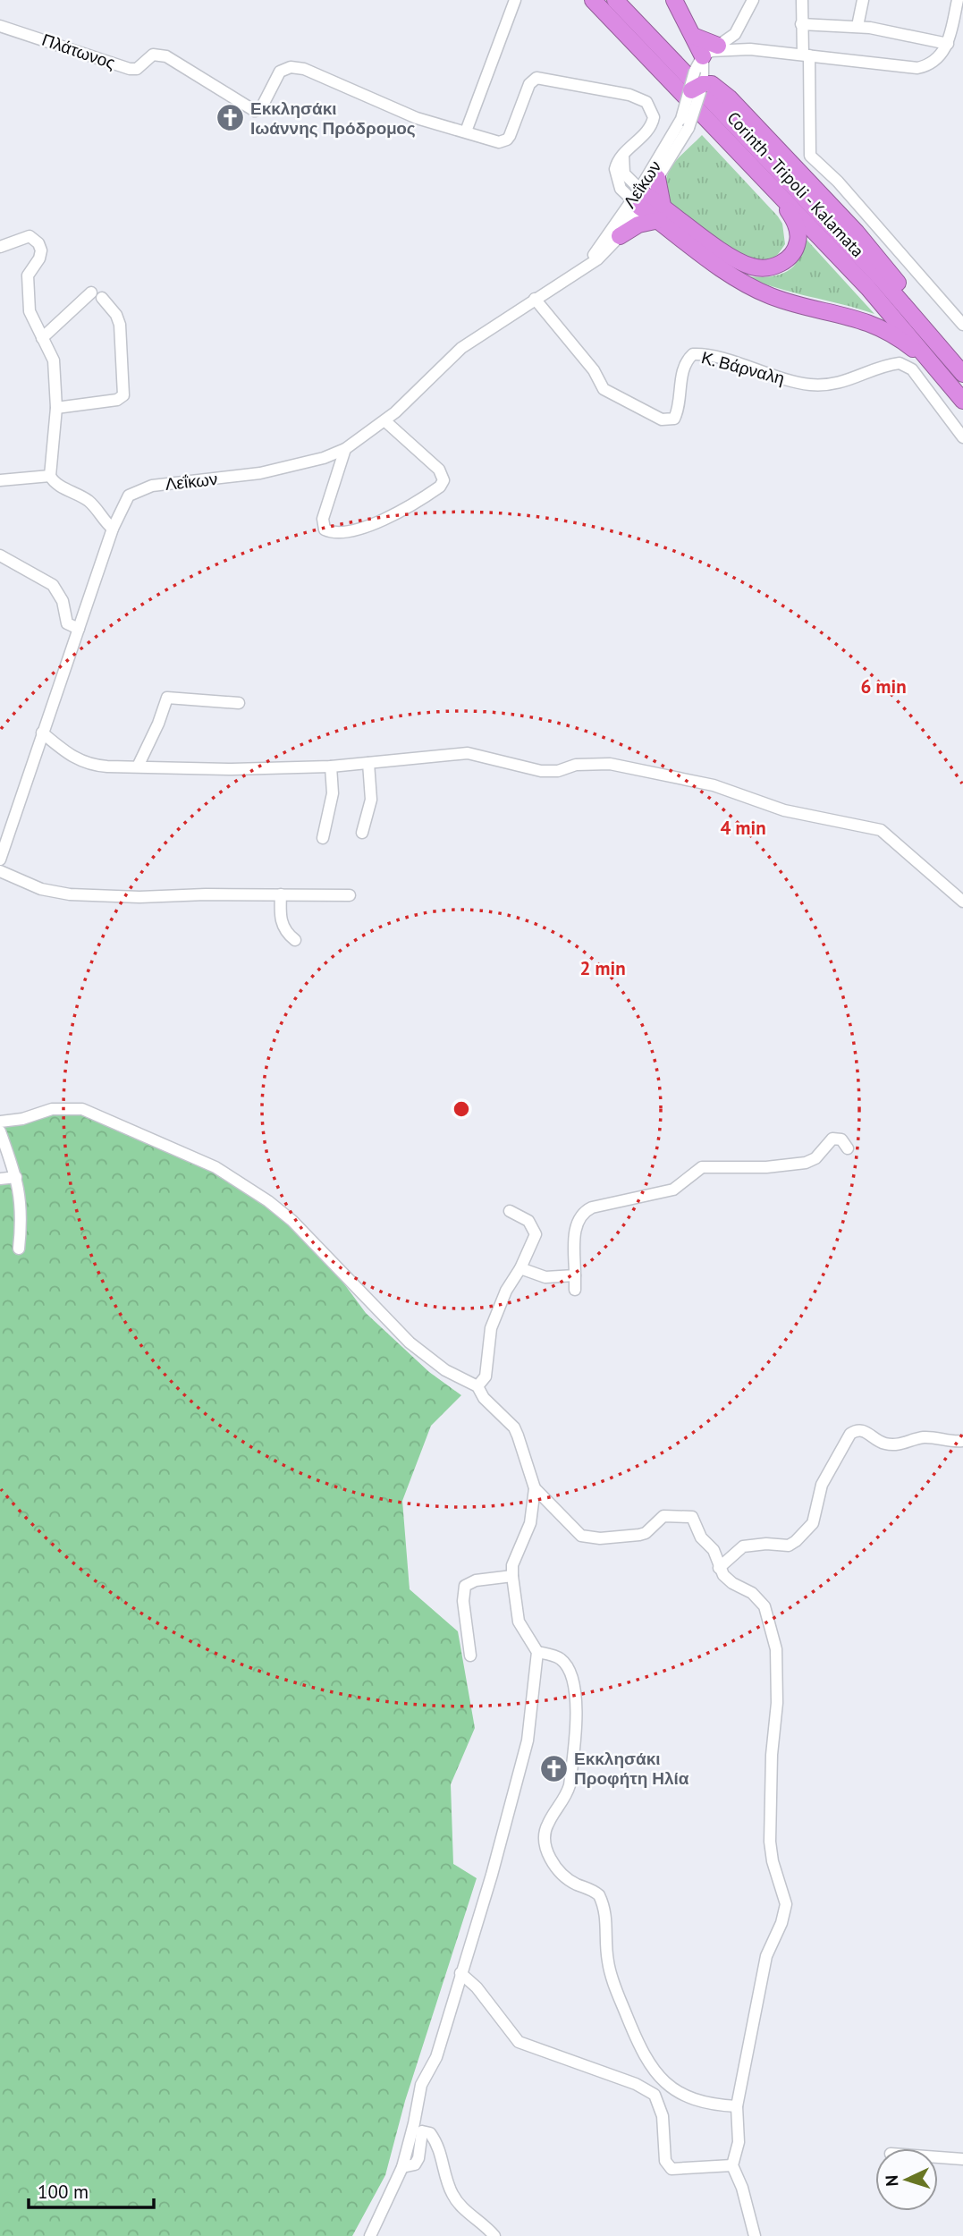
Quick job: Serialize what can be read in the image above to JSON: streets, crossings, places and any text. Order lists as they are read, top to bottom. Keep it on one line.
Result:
{"streets":{"highway":["Corinth - Tripoli - Kalamata"],"street":["Πλάτωνος","Λεΐκων","Κ. Βάρναλη"]},"crossings":[["Πλάτωνος","Λεΐκων"],["Λεΐκων","Κ. Βάρναλη"]],"places":{"church":["Εκκλησάκι Ιωάννης Πρόδρομος","Εκκλησάκι Προφήτη Ηλία"]},"scale_bar":"100 m","north":"left","rings":["6 min","4 min","2 min"]}
